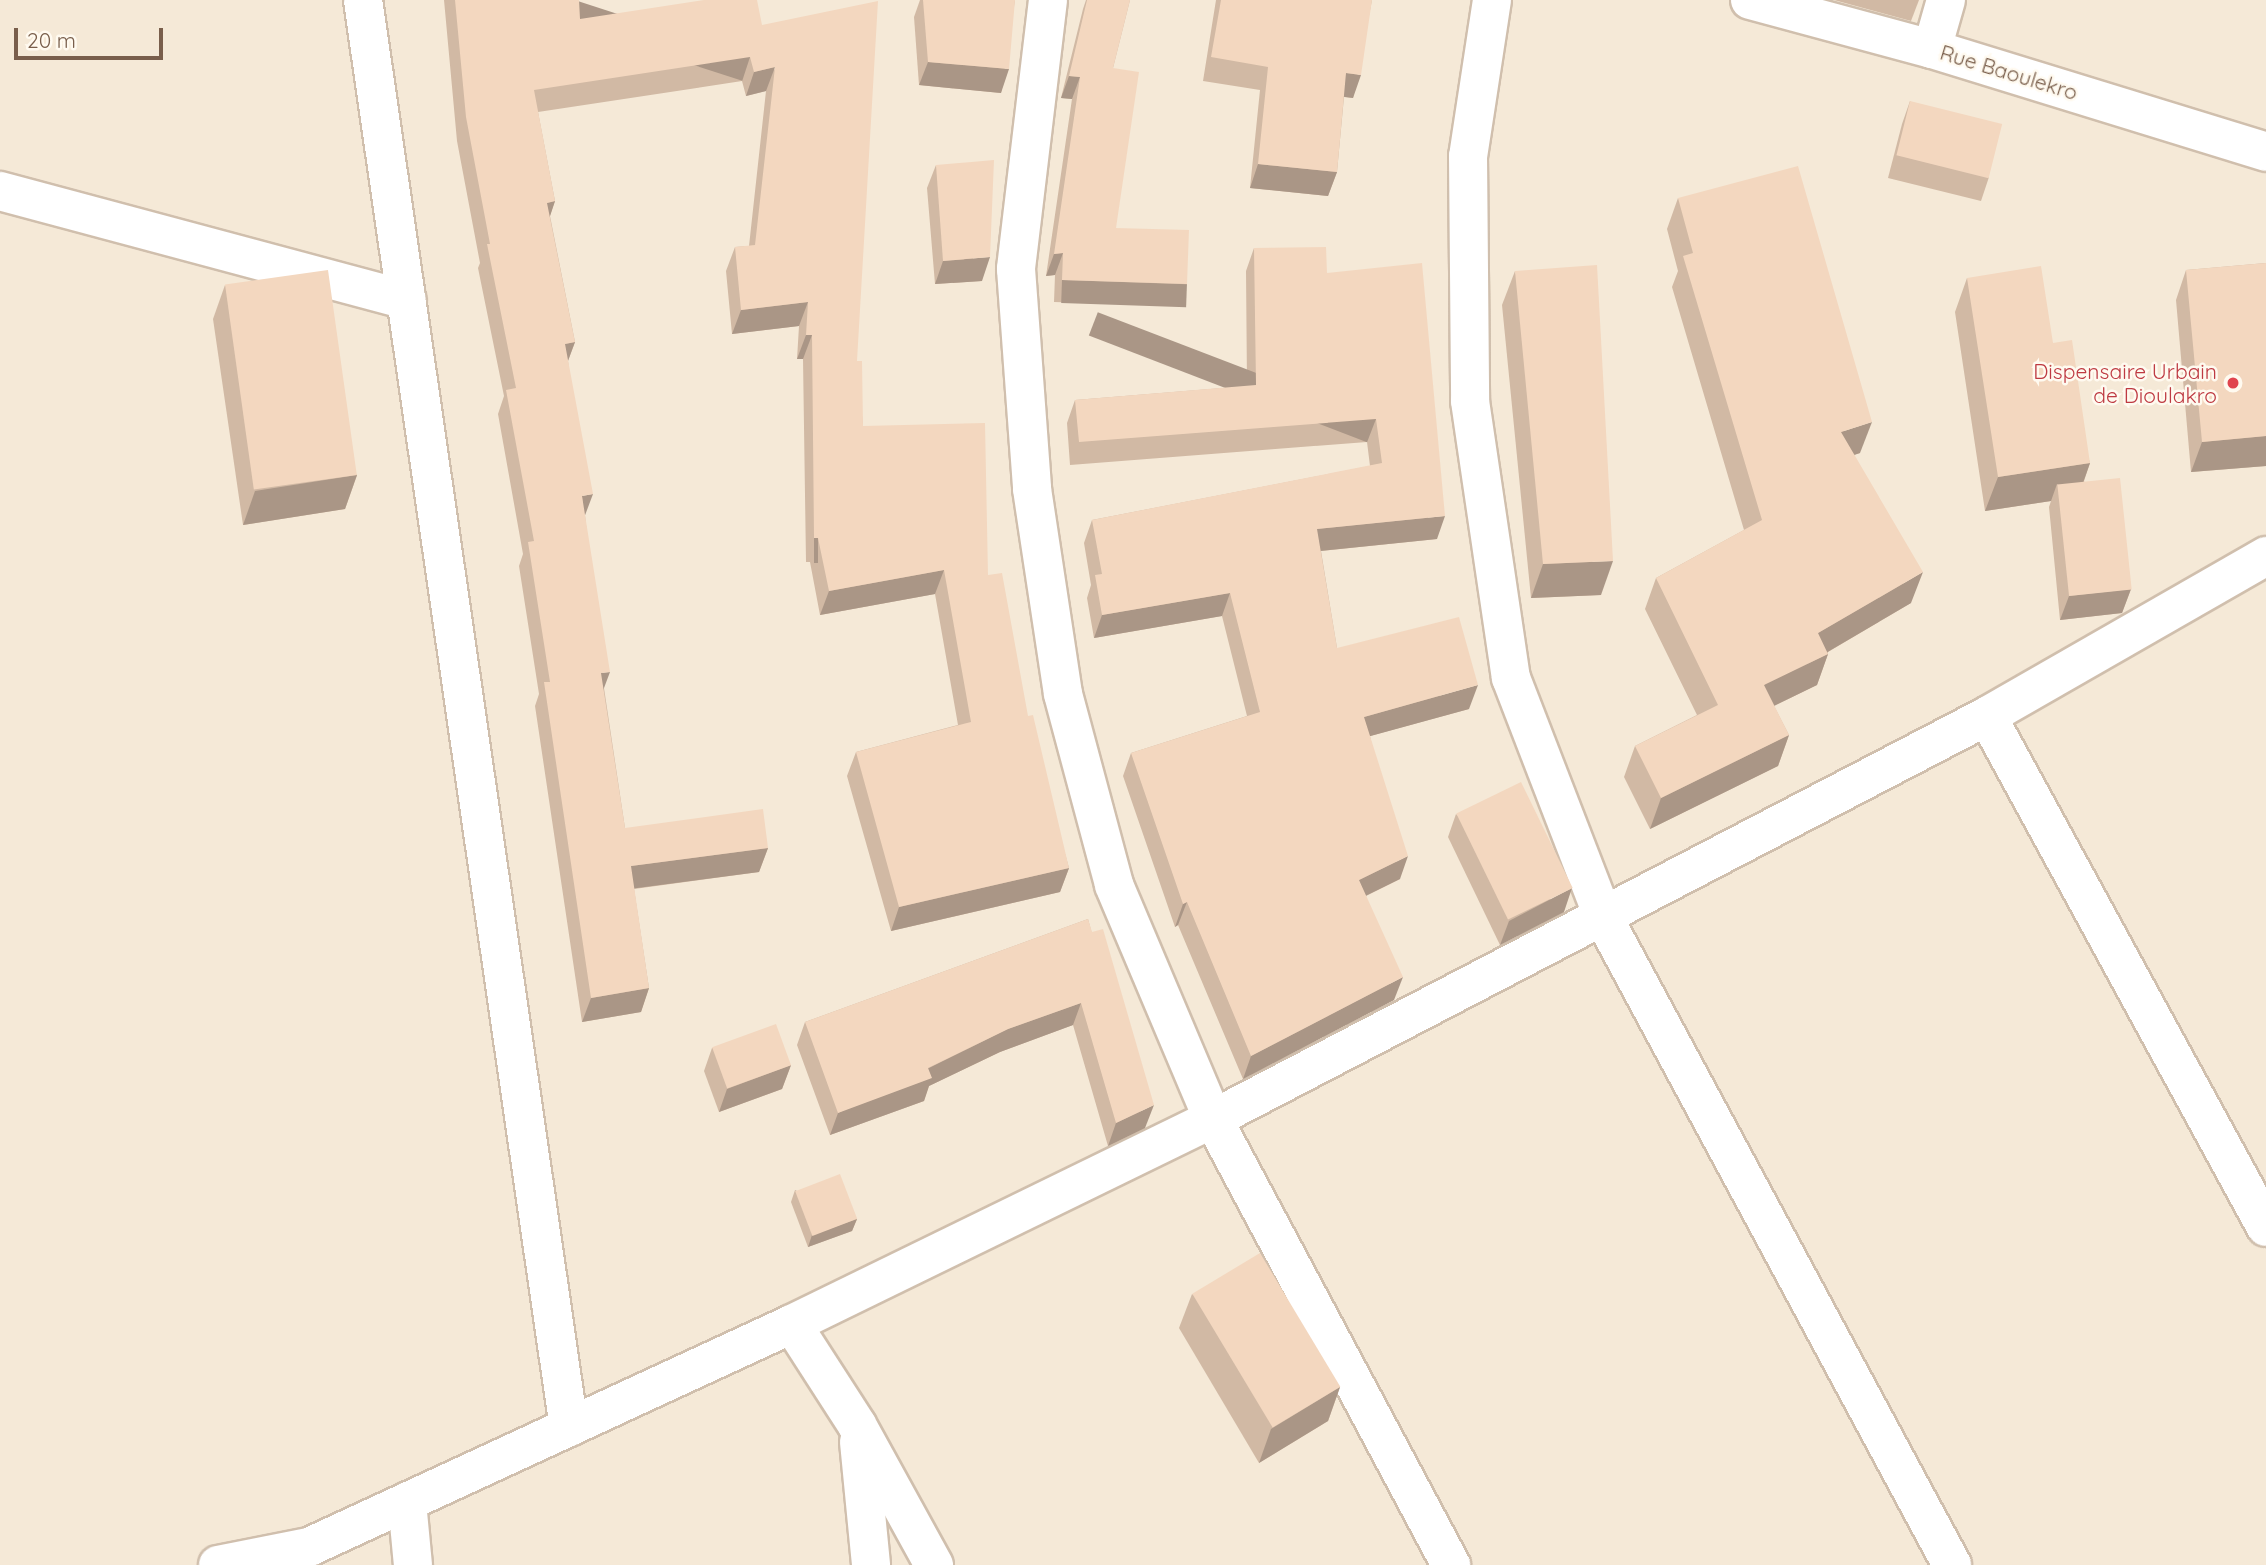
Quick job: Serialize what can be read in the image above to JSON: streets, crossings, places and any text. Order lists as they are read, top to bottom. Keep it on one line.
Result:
{"streets":{"street":["Rue Baoulekro"]},"places":["Dispensaire Urbain de Dioulakro"],"scale_bar":"20 m"}
